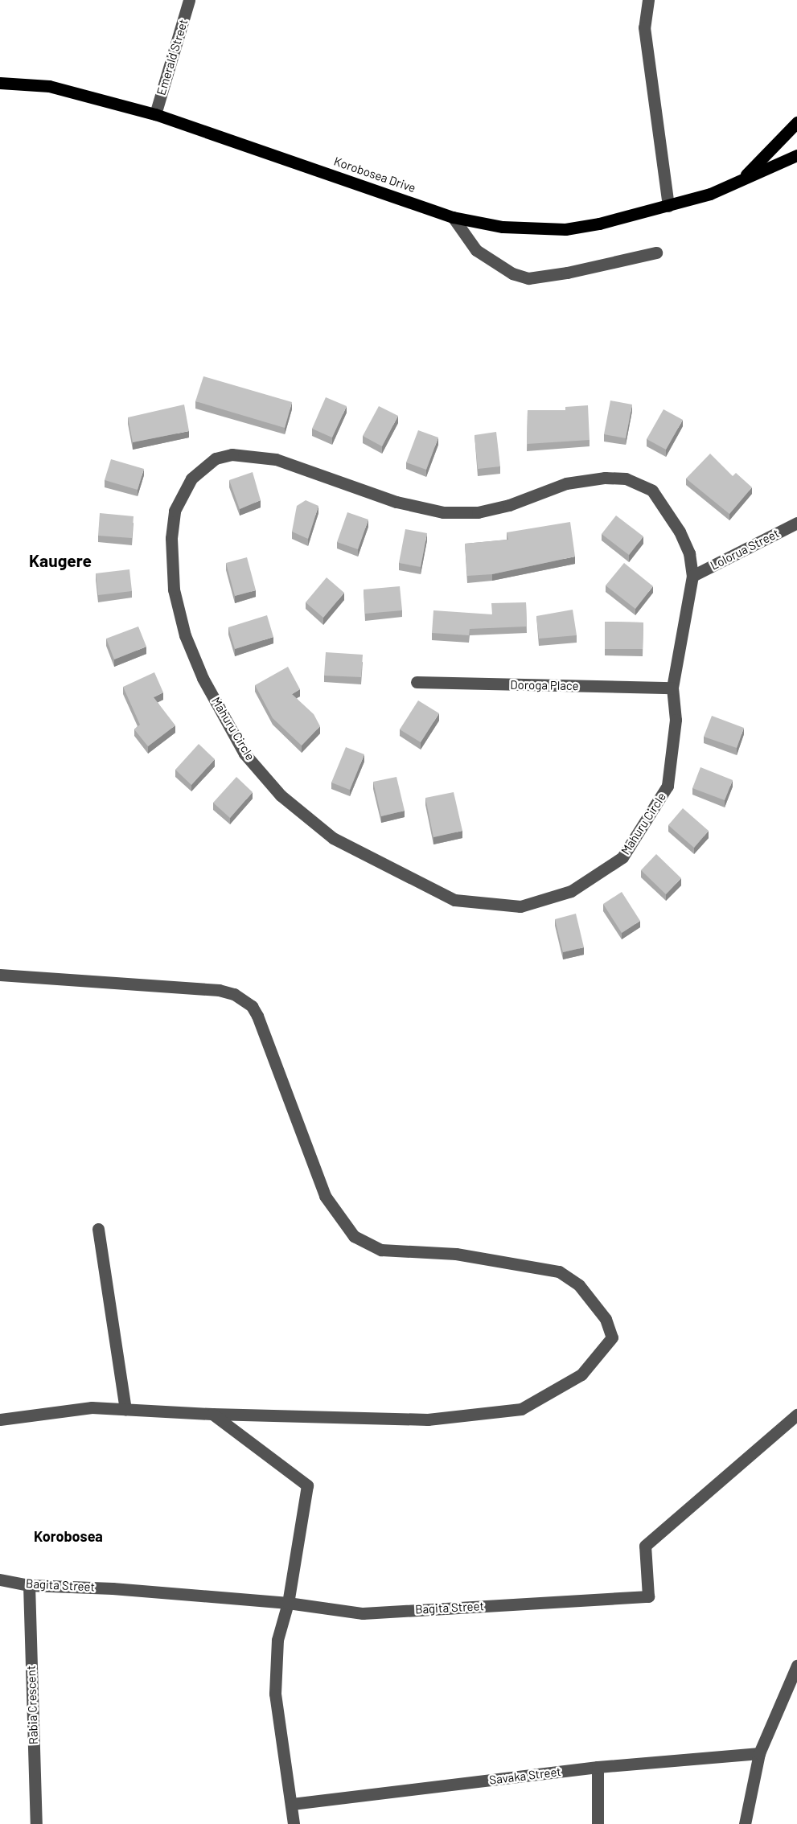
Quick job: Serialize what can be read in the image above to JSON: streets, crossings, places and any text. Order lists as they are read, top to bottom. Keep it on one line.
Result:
{"streets":{"main road":["Korobosea Drive"],"street":["Emerald Street","Lolorua Street","Doroga Place","Mahuru Circle","Bagita Street","Rabia Crescent","Savaka Street"]},"crossings":[["Emerald Street","Korobosea Drive"],["Lolorua Street","Mahuru Circle"],["Doroga Place","Mahuru Circle"],["Bagita Street","Rabia Crescent"]],"districts":["Kaugere","Korobosea"]}
